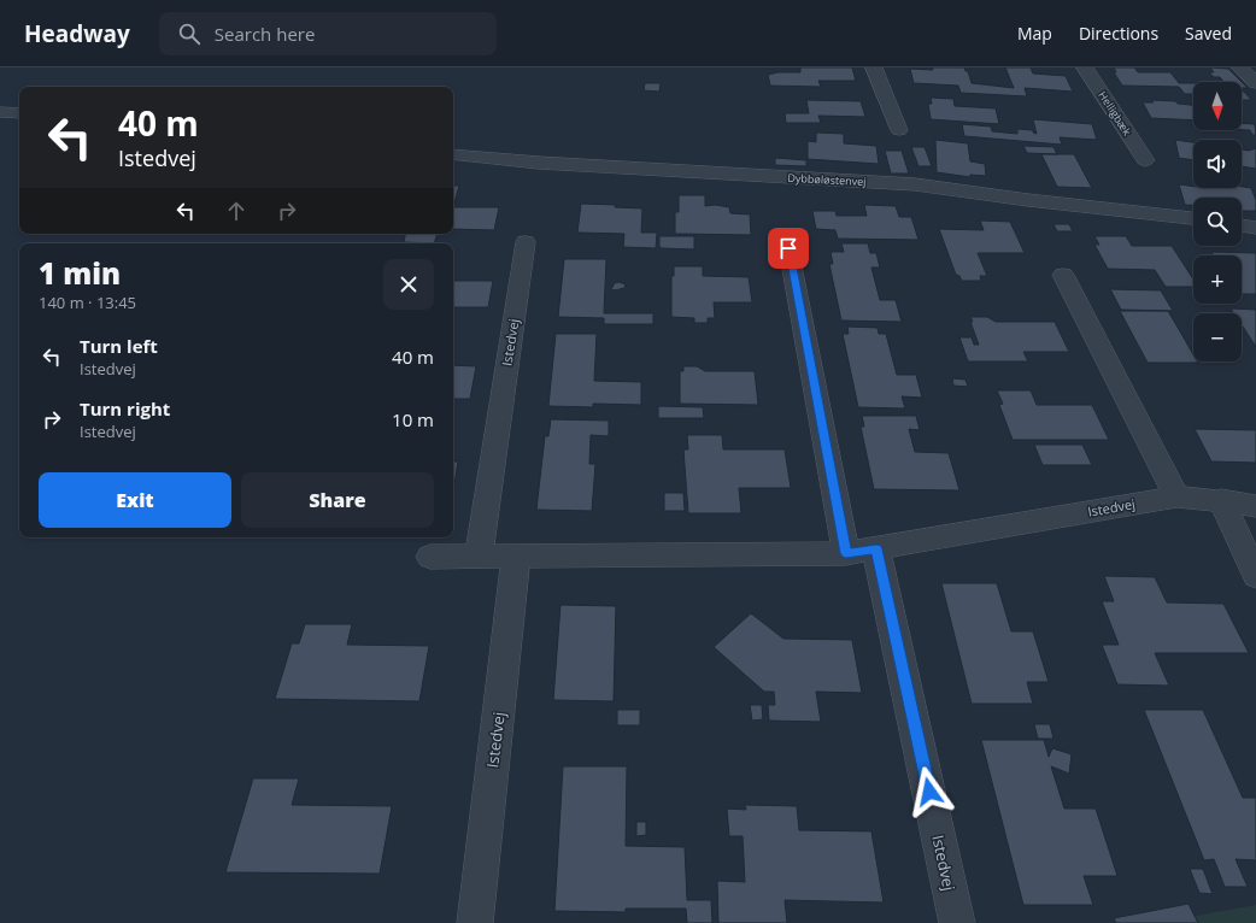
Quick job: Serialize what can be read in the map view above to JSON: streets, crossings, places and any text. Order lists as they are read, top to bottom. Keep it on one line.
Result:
{"streets":{"street":["Helligbæk","Dybbøløstenvej","Istedvej"]},"north":"bottom","page":{"header":"Headway","search":"Search here","nav":["Map","Directions","Saved"],"map_buttons":["+","−"],"turn":["40 m","Istedvej"],"heading":["1 min","140 m · 13:45"],"list":[{"name":"Turn left","note":"Istedvej","value":"40 m"},{"name":"Turn right","note":"Istedvej","value":"10 m"}],"buttons":["Exit","Share"]}}
